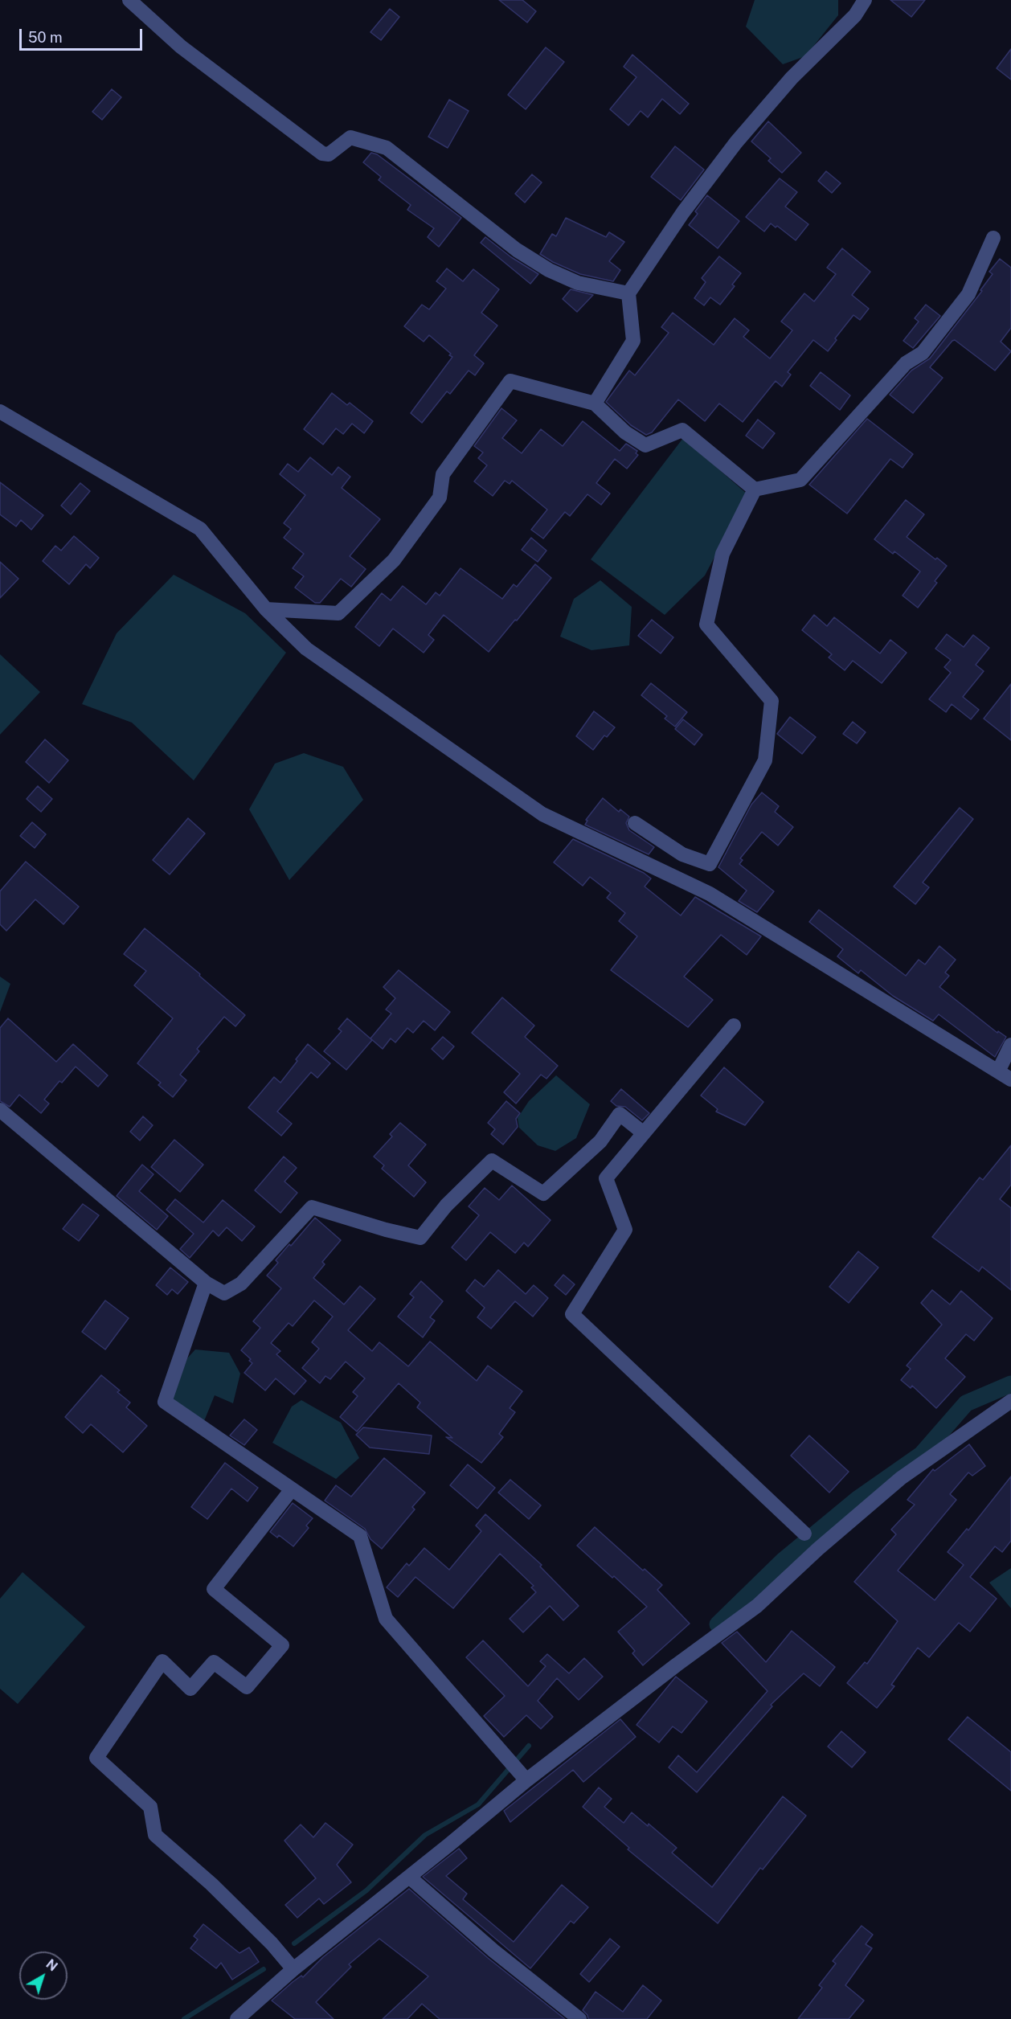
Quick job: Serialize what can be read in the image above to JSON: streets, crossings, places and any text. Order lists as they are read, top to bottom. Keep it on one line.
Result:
{"scale_bar":"50 m","north":"top right"}
